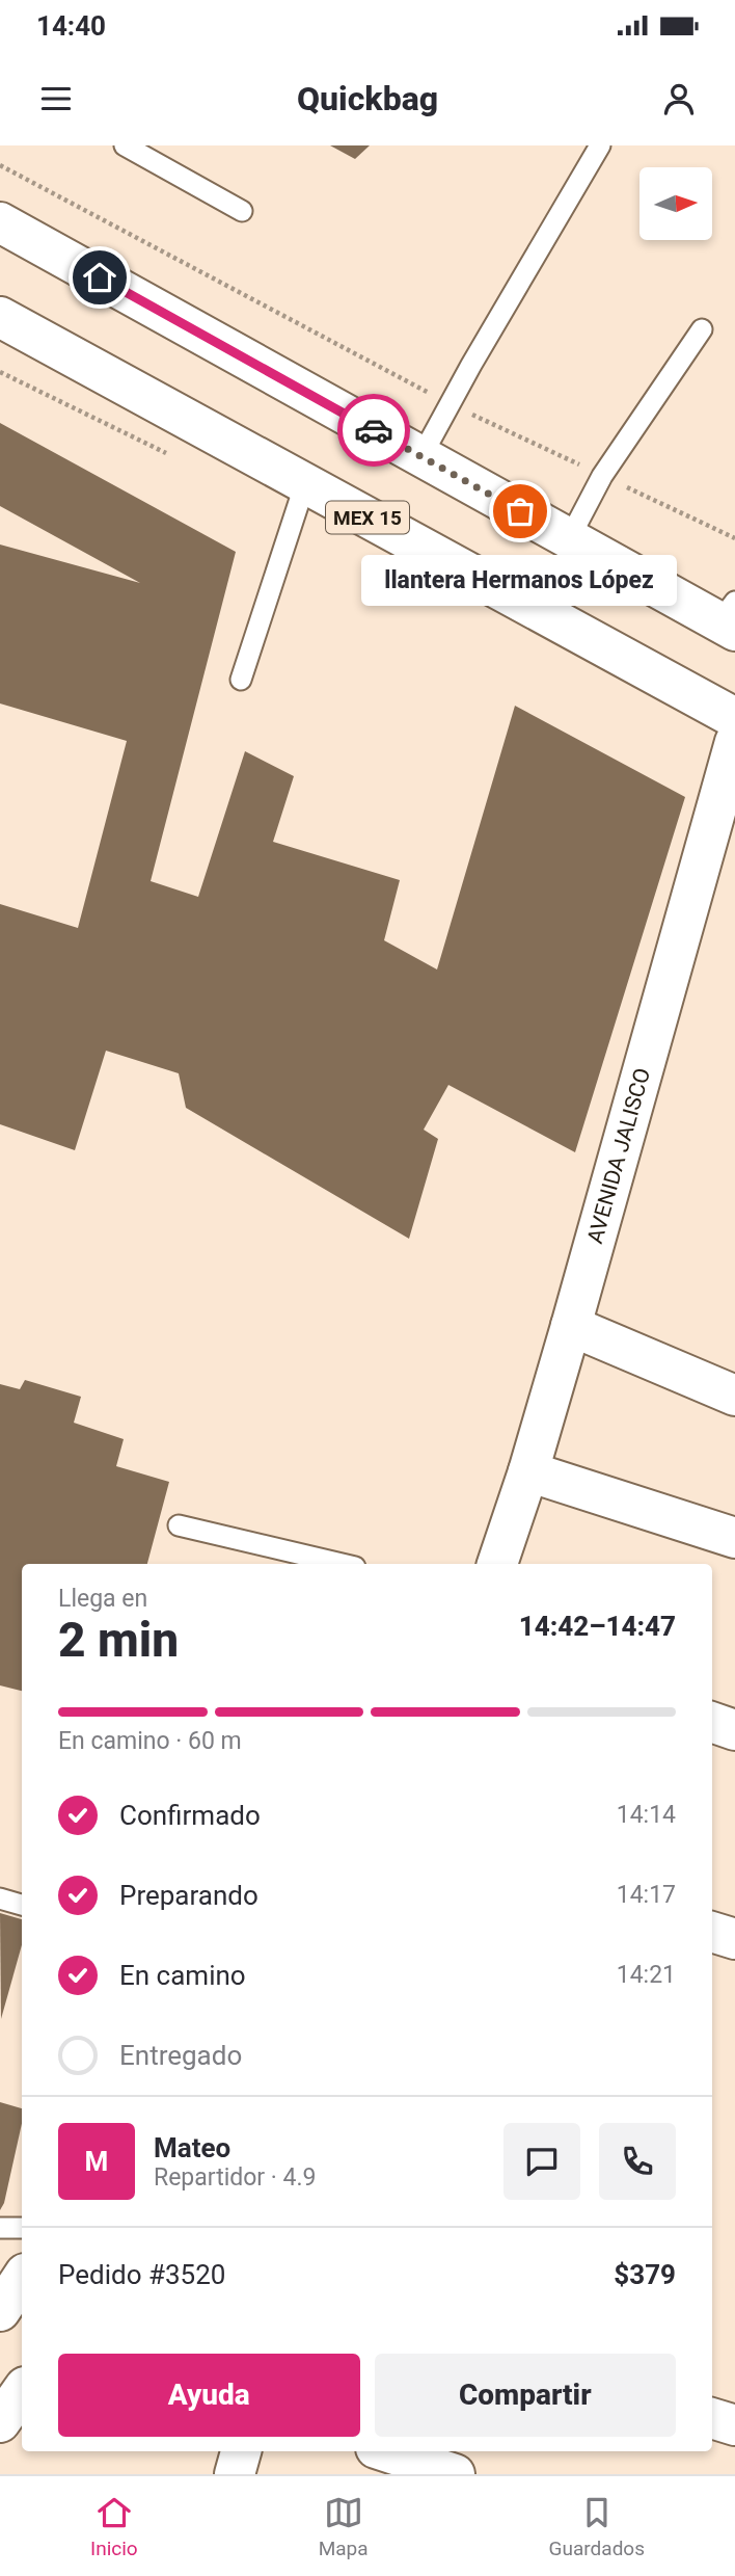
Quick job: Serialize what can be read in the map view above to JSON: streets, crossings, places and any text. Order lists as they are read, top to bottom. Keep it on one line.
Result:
{"streets":{"main road":["MEX 15","AVENIDA JALISCO"]},"places":["llantera Hermanos López"],"north":"right","page":{"status":"14:40","header":"Quickbag","bubble":"llantera Hermanos López","heading":["2 min","Llega en","14:42–14:47"],"panel":["Mateo","Repartidor · 4.9","Pedido #3520","$379"],"bar":"En camino · 60 m","list":[["Confirmado","14:14"],["Preparando","14:17"],["En camino","14:21"],"Entregado"],"round":"M","buttons":["Ayuda","Compartir"],"tabs":["Inicio","Mapa","Guardados"]}}
